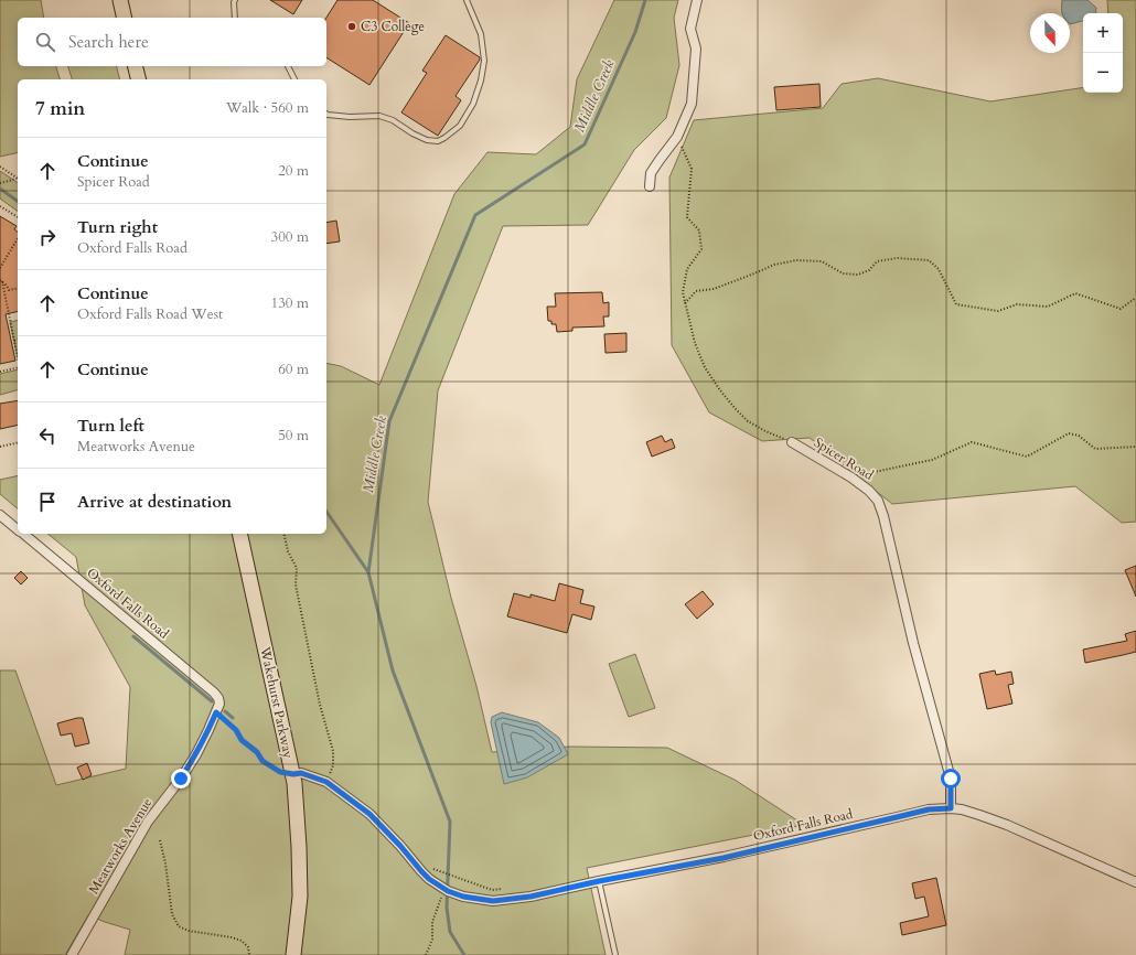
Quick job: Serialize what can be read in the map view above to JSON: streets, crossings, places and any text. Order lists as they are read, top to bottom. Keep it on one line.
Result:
{"streets":{"main road":["Wakehurst Parkway"],"street":["Spicer Road","Oxford Falls Road","Meatworks Avenue"]},"crossings":[["Spicer Road","Oxford Falls Road"],["Oxford Falls Road","Wakehurst Parkway"],["Oxford Falls Road","Meatworks Avenue"]],"water":["Middle Creek"],"places":["C3 College"],"north":"bottom","page":{"map_buttons":["+","−"],"search":"Search here","heading":["7 min","Walk · 560 m"],"list":[["Continue","Spicer Road","20 m"],["Turn right","Oxford Falls Road","300 m"],["Continue","Oxford Falls Road West","130 m"],["Continue","60 m"],["Turn left","Meatworks Avenue","50 m"],"Arrive at destination"]}}
